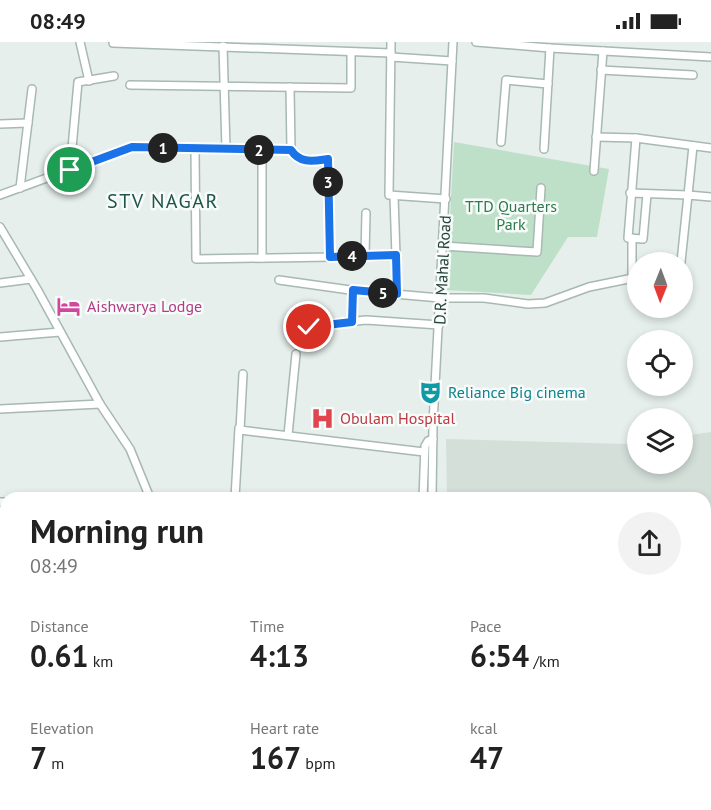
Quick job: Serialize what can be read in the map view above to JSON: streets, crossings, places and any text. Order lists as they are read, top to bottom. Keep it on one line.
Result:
{"streets":{"street":["D.R. Mahal Road"]},"districts":["STV NAGAR"],"parks":["TTD Quarters Park"],"places":{"hotel":["Aishwarya Lodge"],"theatre":["Reliance Big cinema"],"hospital":["Obulam Hospital"]},"north":"bottom","page":{"status":"08:49","pins":["1","2","3","4","5"],"heading":["Morning run","08:49"],"stats":[["Distance","0.61 km"],["Time","4:13"],["Pace","6:54 /km"],["Elevation","7 m"],["Heart rate","167 bpm"],["kcal","47"]]}}
